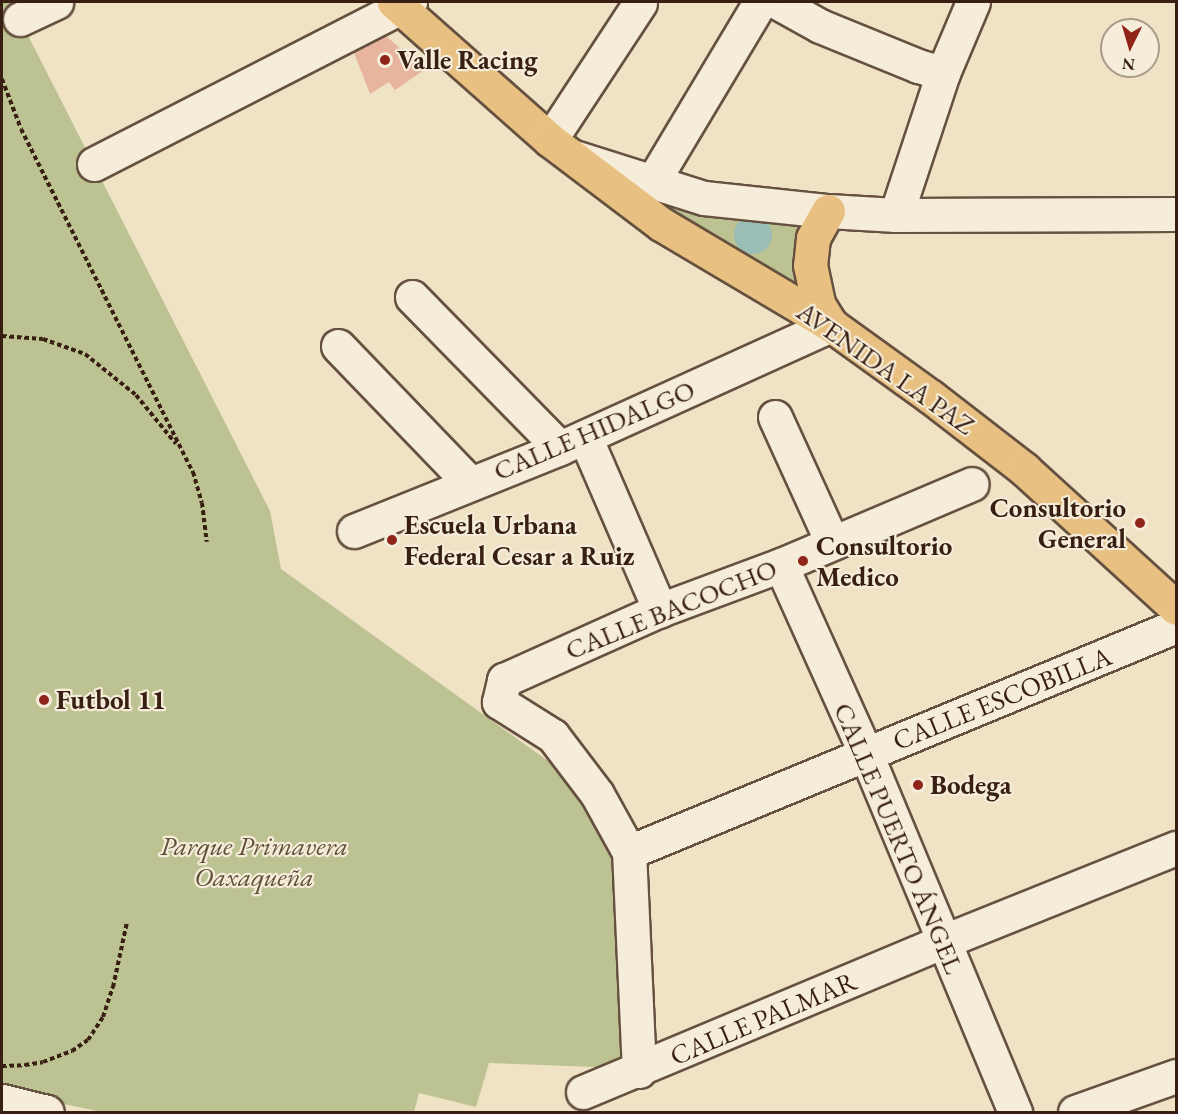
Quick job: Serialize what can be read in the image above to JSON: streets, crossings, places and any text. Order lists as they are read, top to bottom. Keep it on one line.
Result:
{"streets":{"main road":["AVENIDA LA PAZ"],"street":["CALLE HIDALGO","CALLE BACOCHO","CALLE ESCOBILLA","CALLE PUERTO ÁNGEL","CALLE PALMAR"]},"crossings":[["AVENIDA LA PAZ","CALLE HIDALGO"],["CALLE BACOCHO","CALLE ESCOBILLA"],["CALLE BACOCHO","CALLE PUERTO ÁNGEL"],["CALLE ESCOBILLA","CALLE PUERTO ÁNGEL"],["CALLE PUERTO ÁNGEL","CALLE PALMAR"]],"parks":["Parque Primavera Oaxaqueña"],"places":["Valle Racing","Consultorio General","Escuela Urbana Federal Cesar a Ruiz","Consultorio Medico","Futbol 11","Bodega"],"north":"bottom"}
